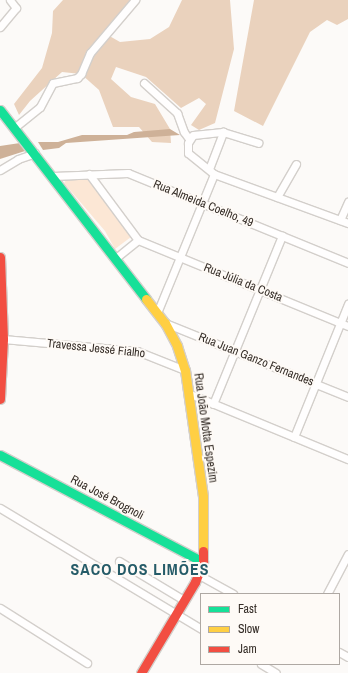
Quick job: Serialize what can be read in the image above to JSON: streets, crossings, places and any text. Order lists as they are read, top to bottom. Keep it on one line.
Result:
{"streets":{"main road":["Rua João Motta Espezim","Rua José Brognoli"],"street":["Rua Almeida Coelho, 49","Rua Júlia da Costa","Travessa Jessé Fialho","Rua Juan Ganzo Fernandes"]},"crossings":[["Rua Almeida Coelho, 49","Rua João Motta Espezim"],["Travessa Jessé Fialho","Rua João Motta Espezim"],["Rua Juan Ganzo Fernandes","Rua João Motta Espezim"],["Rua João Motta Espezim","Rua José Brognoli"]],"districts":["SACO DOS LIMÕES"],"legend":["Fast","Slow","Jam"]}
